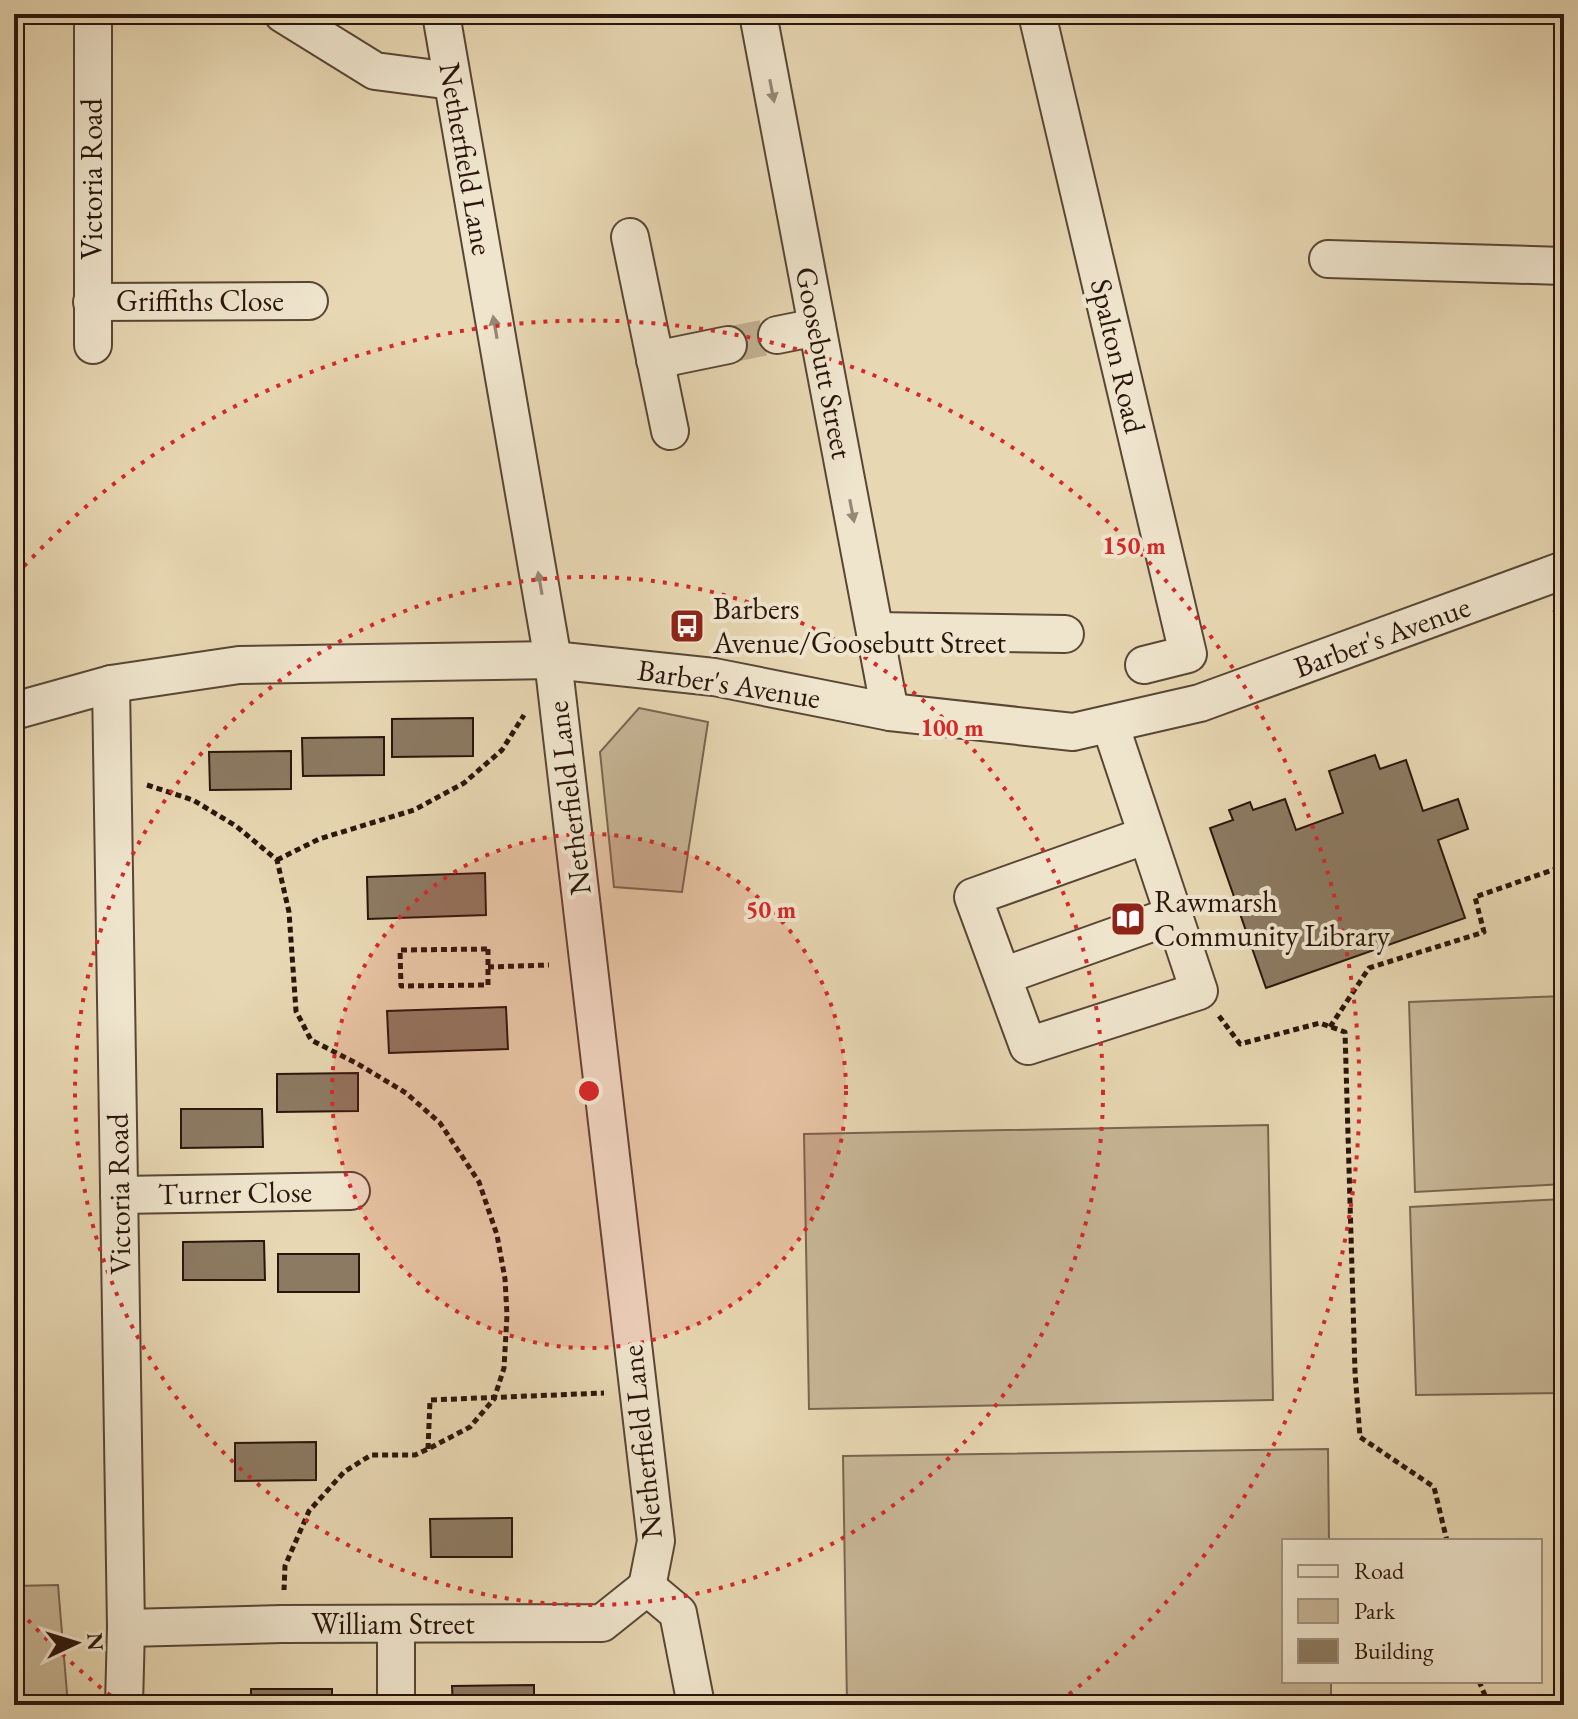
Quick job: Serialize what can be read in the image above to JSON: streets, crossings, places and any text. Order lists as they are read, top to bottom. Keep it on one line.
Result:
{"streets":{"street":["Netherfield Lane","Victoria Road","Griffiths Close","Spalton Road","Goosebutt Street","Barber's Avenue","Turner Close","William Street"]},"crossings":[["Netherfield Lane","Barber's Avenue"],["Netherfield Lane","William Street"],["Victoria Road","Griffiths Close"],["Victoria Road","Barber's Avenue"],["Victoria Road","Turner Close"],["Victoria Road","William Street"],["Goosebutt Street","Barber's Avenue"]],"places":{"bus stop":["Barbers Avenue/Goosebutt Street"],"library":["Rawmarsh Community Library"]},"legend":["Road","Park","Building"],"north":"right","rings":["150 m","100 m","50 m"]}
